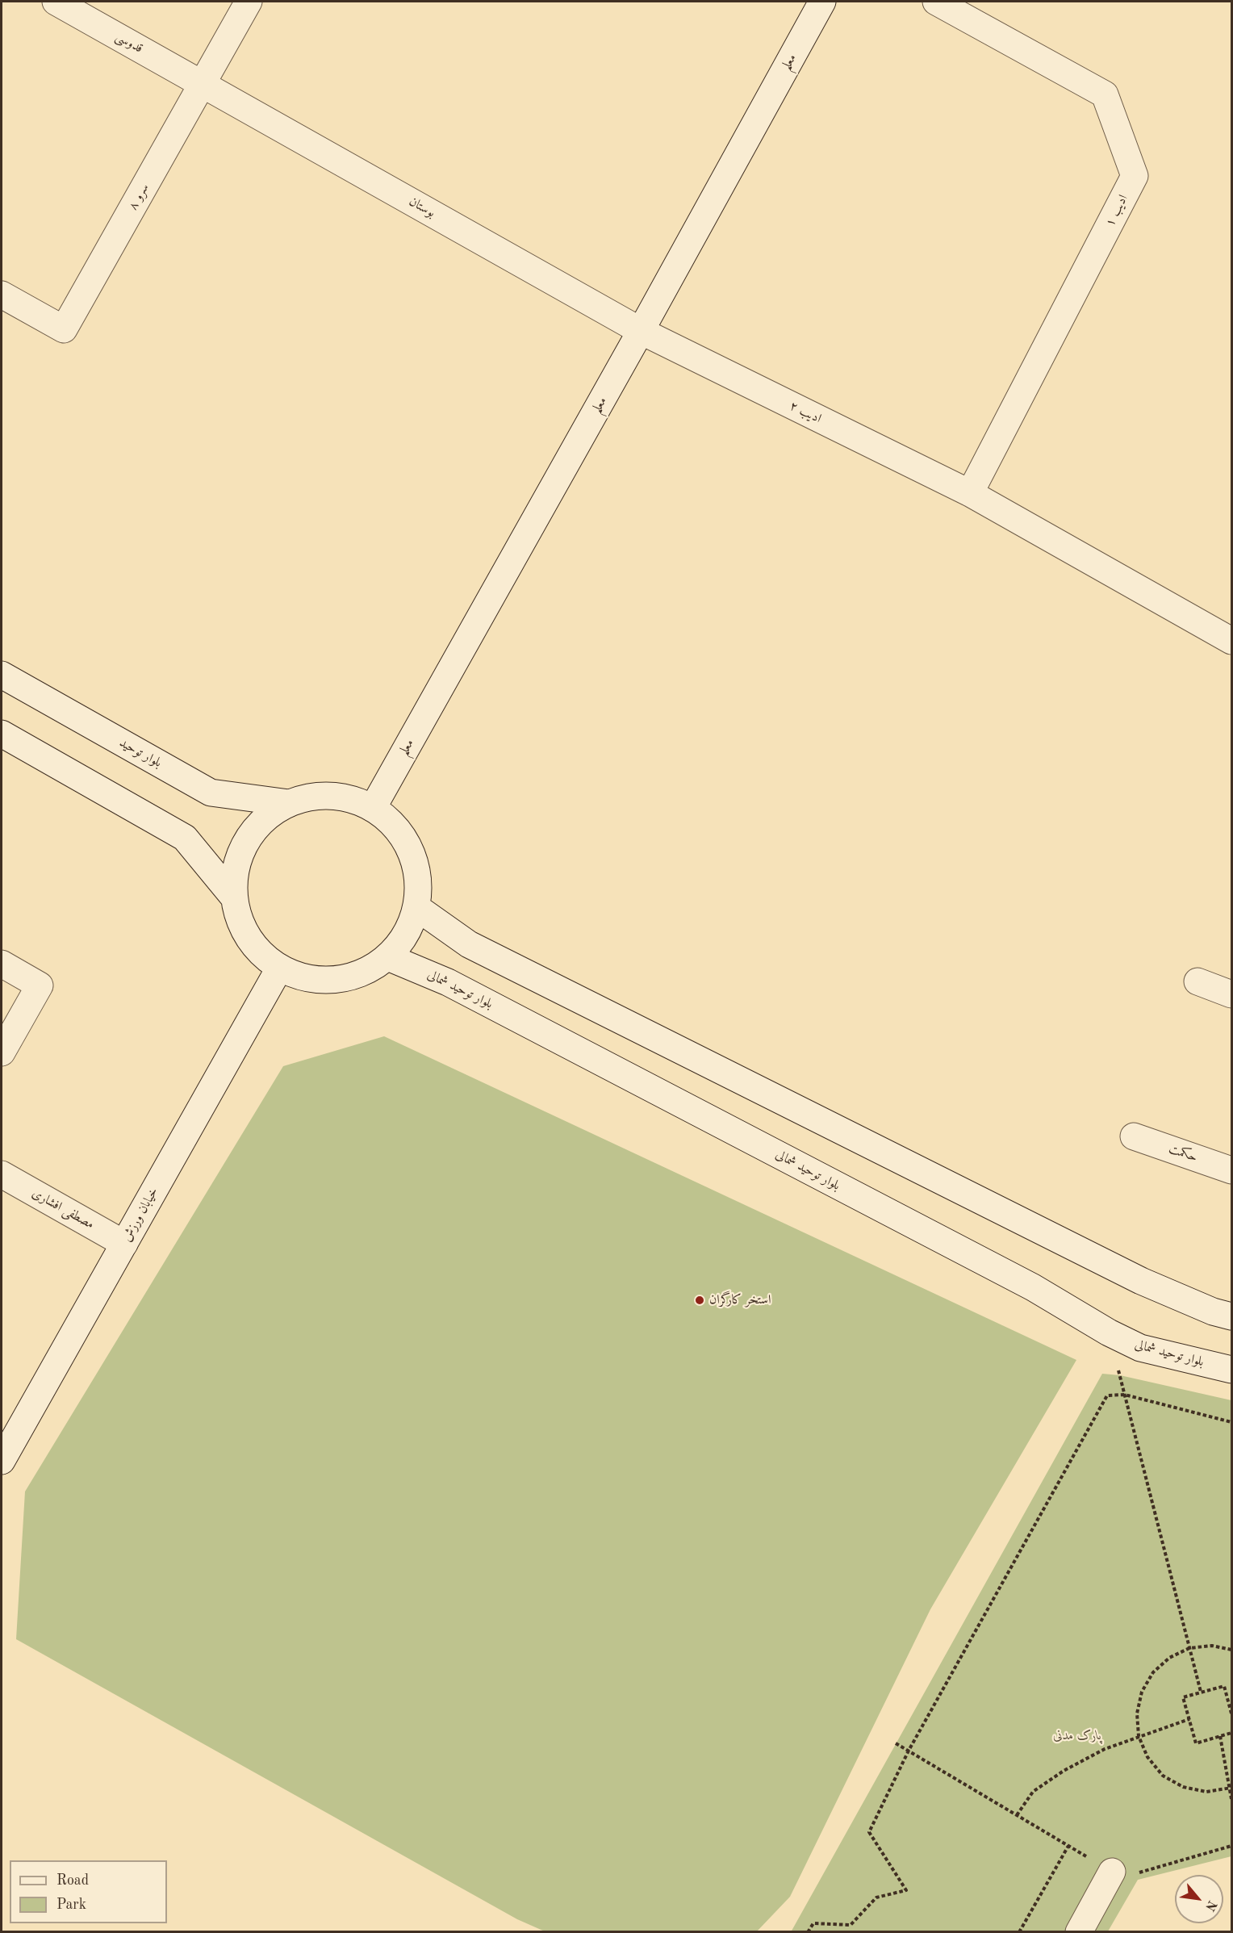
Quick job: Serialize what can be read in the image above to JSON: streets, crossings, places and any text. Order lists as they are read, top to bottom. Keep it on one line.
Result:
{"streets":{"street":["قدوسی","معلم","سرو ۸","بوستان","ادیب ۱","ادیب ۲","بلوار توحید","بلوار توحید شمالی","حکمت","مصطفی افشاری","خیابان ورزش"]},"crossings":[["قدوسی","سرو ۸"],["قدوسی","بوستان"],["معلم","بوستان"],["معلم","ادیب ۲"],["سرو ۸","بوستان"],["بوستان","ادیب ۲"],["ادیب ۱","ادیب ۲"],["مصطفی افشاری","خیابان ورزش"]],"parks":["پارک مدنی"],"places":["استخر کارگران"],"legend":["Road","Park"],"north":"bottom right"}
